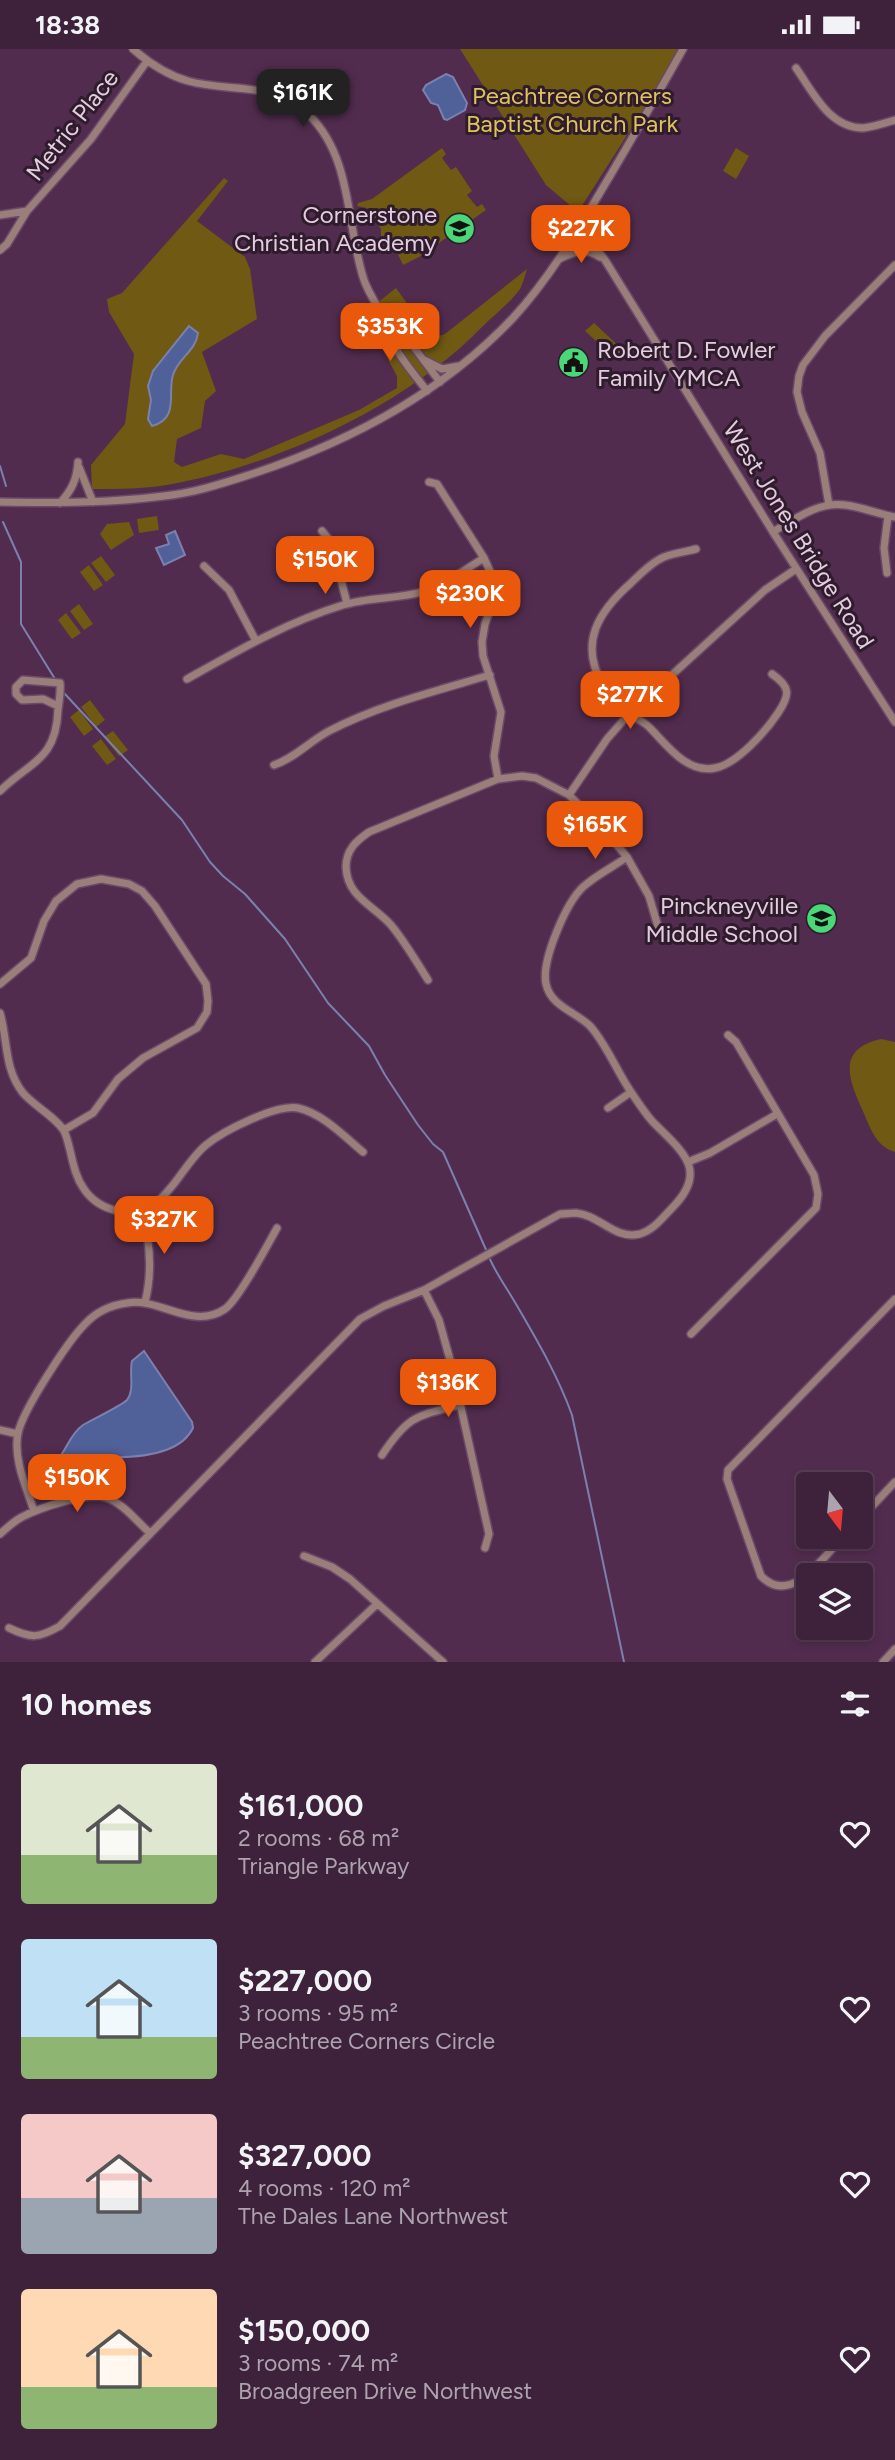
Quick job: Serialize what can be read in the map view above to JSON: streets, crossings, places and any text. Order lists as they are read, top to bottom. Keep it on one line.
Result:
{"streets":{"street":["Metric Place","West Jones Bridge Road"]},"parks":["Peachtree Corners Baptist Church Park"],"places":{"school or university":["Cornerstone Christian Academy","Pinckneyville Middle School"],"public building":["Robert D. Fowler Family YMCA"]},"north":"bottom","page":{"status":"18:38","price":["$161K","$227K","$353K","$150K","$230K","$277K","$165K","$327K","$136K","$150K"],"heading":"10 homes","list":[{"name":"$161,000","note":"2 rooms · 68 m² · Triangle Parkway"},{"name":"$227,000","note":"3 rooms · 95 m² · Peachtree Corners Circle"},{"name":"$327,000","note":"4 rooms · 120 m² · The Dales Lane Northwest"},{"name":"$150,000","note":"3 rooms · 74 m² · Broadgreen Drive Northwest"}]}}
